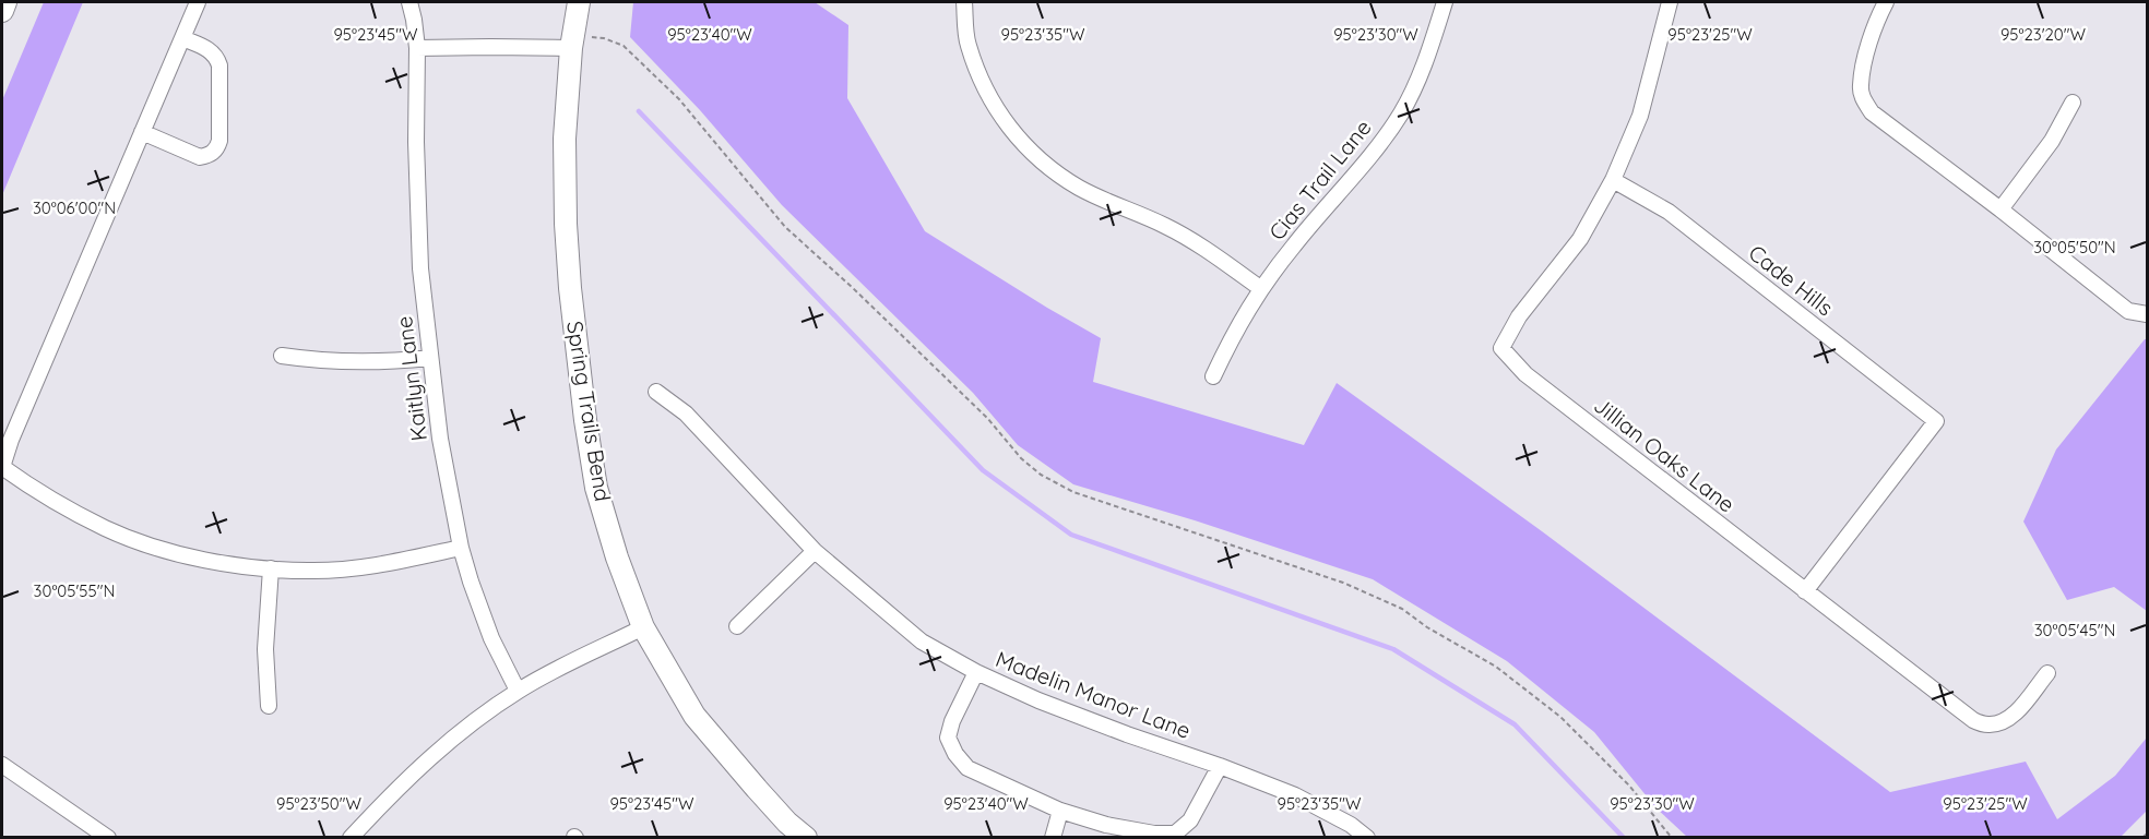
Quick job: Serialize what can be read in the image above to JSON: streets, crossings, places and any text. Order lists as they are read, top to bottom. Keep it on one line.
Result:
{"streets":{"street":["Cias Trail Lane","Cade Hills","Kaitlyn Lane","Spring Trails Bend","Jillian Oaks Lane","Madelin Manor Lane"]},"crossings":[["Cade Hills","Jillian Oaks Lane"]],"coordinates":["95°23'45\"W","95°23'40\"W","95°23'35\"W","95°23'30\"W","95°23'25\"W","95°23'20\"W","30°06'00\"N","30°05'50\"N","30°05'55\"N","30°05'45\"N","95°23'50\"W"]}
